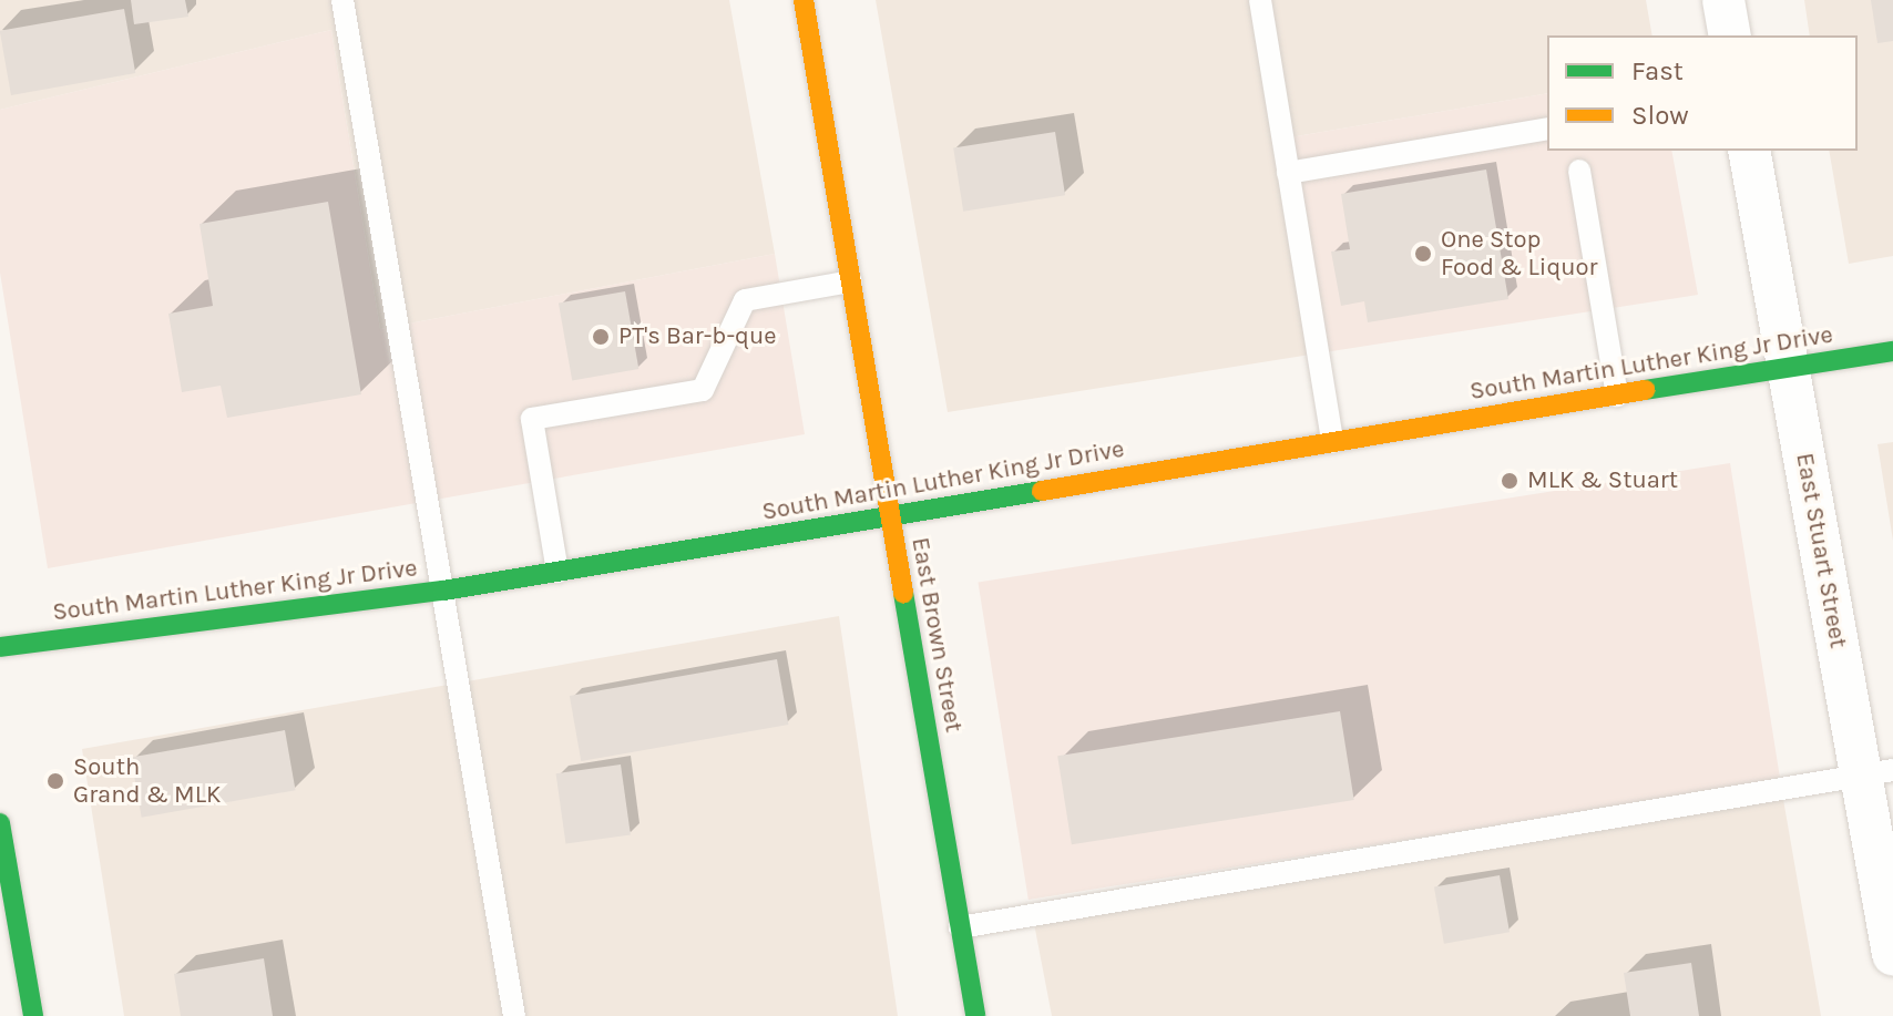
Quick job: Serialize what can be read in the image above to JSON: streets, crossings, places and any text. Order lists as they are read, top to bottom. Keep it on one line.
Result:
{"streets":{"street":["South Martin Luther King Jr Drive","East Stuart Street","East Brown Street"]},"crossings":[["South Martin Luther King Jr Drive","East Stuart Street"],["South Martin Luther King Jr Drive","East Brown Street"]],"places":["One Stop Food & Liquor","PT's Bar-b-que","MLK & Stuart","South Grand & MLK"],"legend":["Fast","Slow"]}
